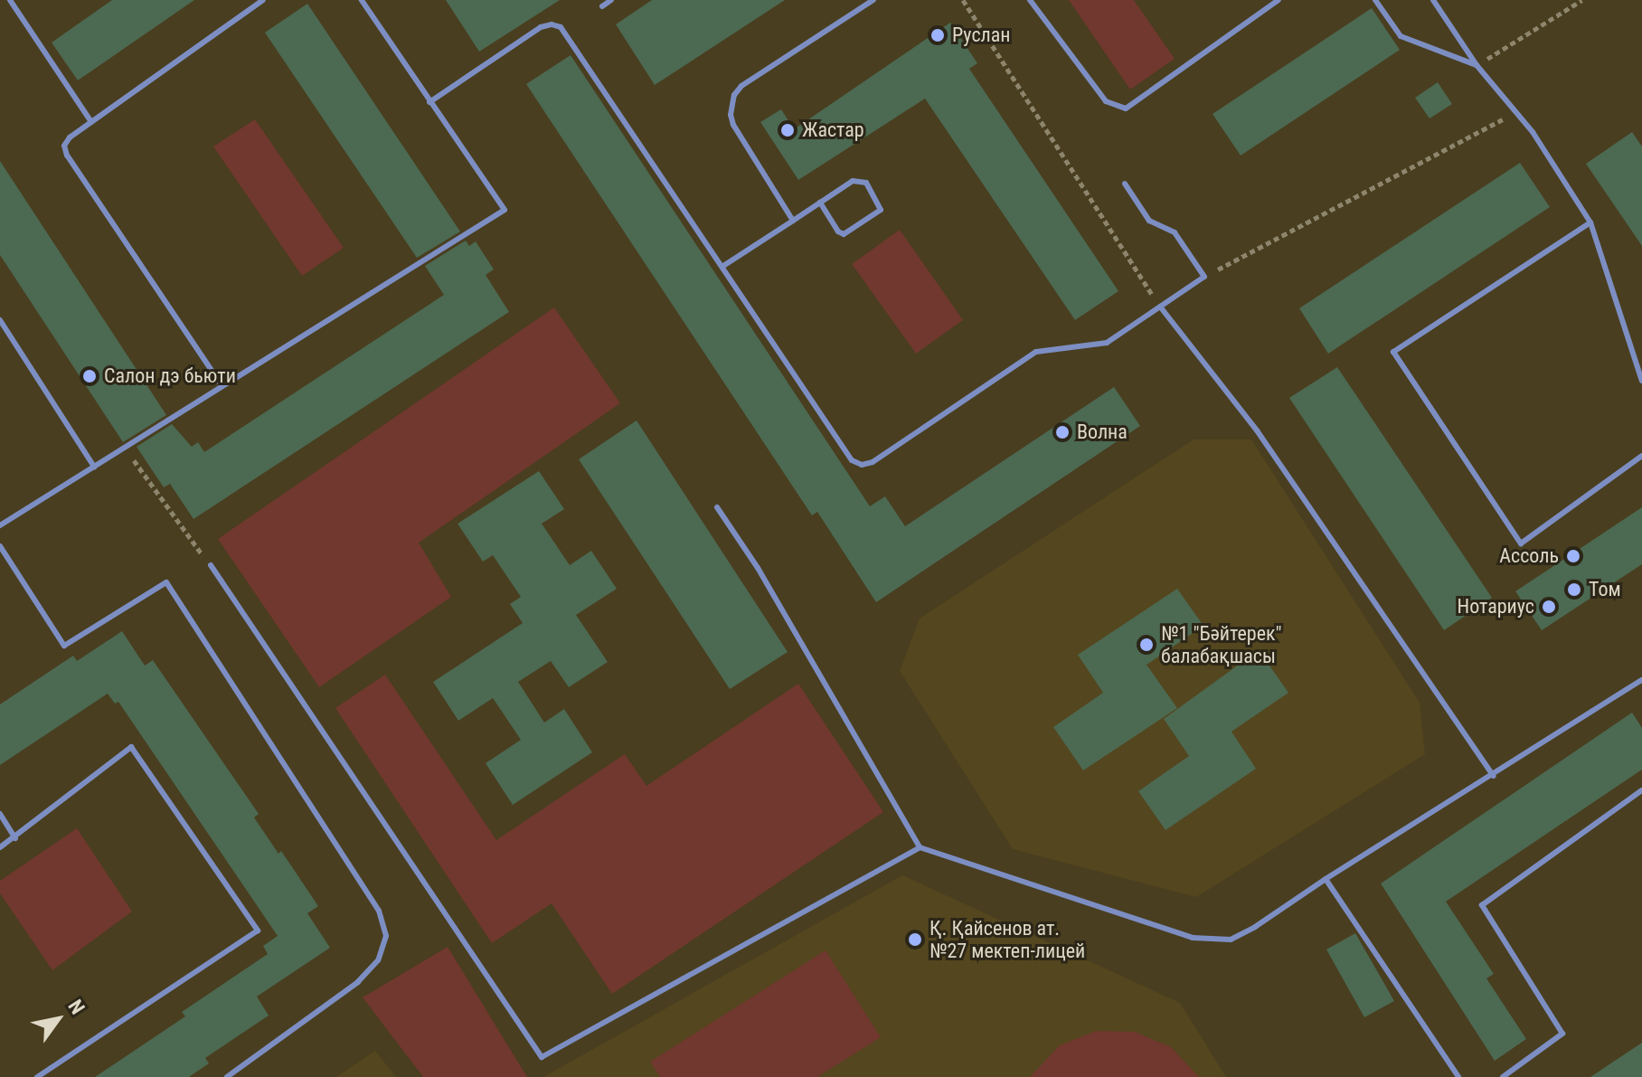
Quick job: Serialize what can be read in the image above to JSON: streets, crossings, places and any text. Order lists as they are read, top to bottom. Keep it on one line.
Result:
{"places":["Руслан","Жастар","Салон дэ бьюти","Волна","Ассоль","Том","Нотариус","№1 \"Бәйтерек\" балабақшасы","Қ. Қайсенов ат. №27 мектеп-лицей"],"north":"top right"}
